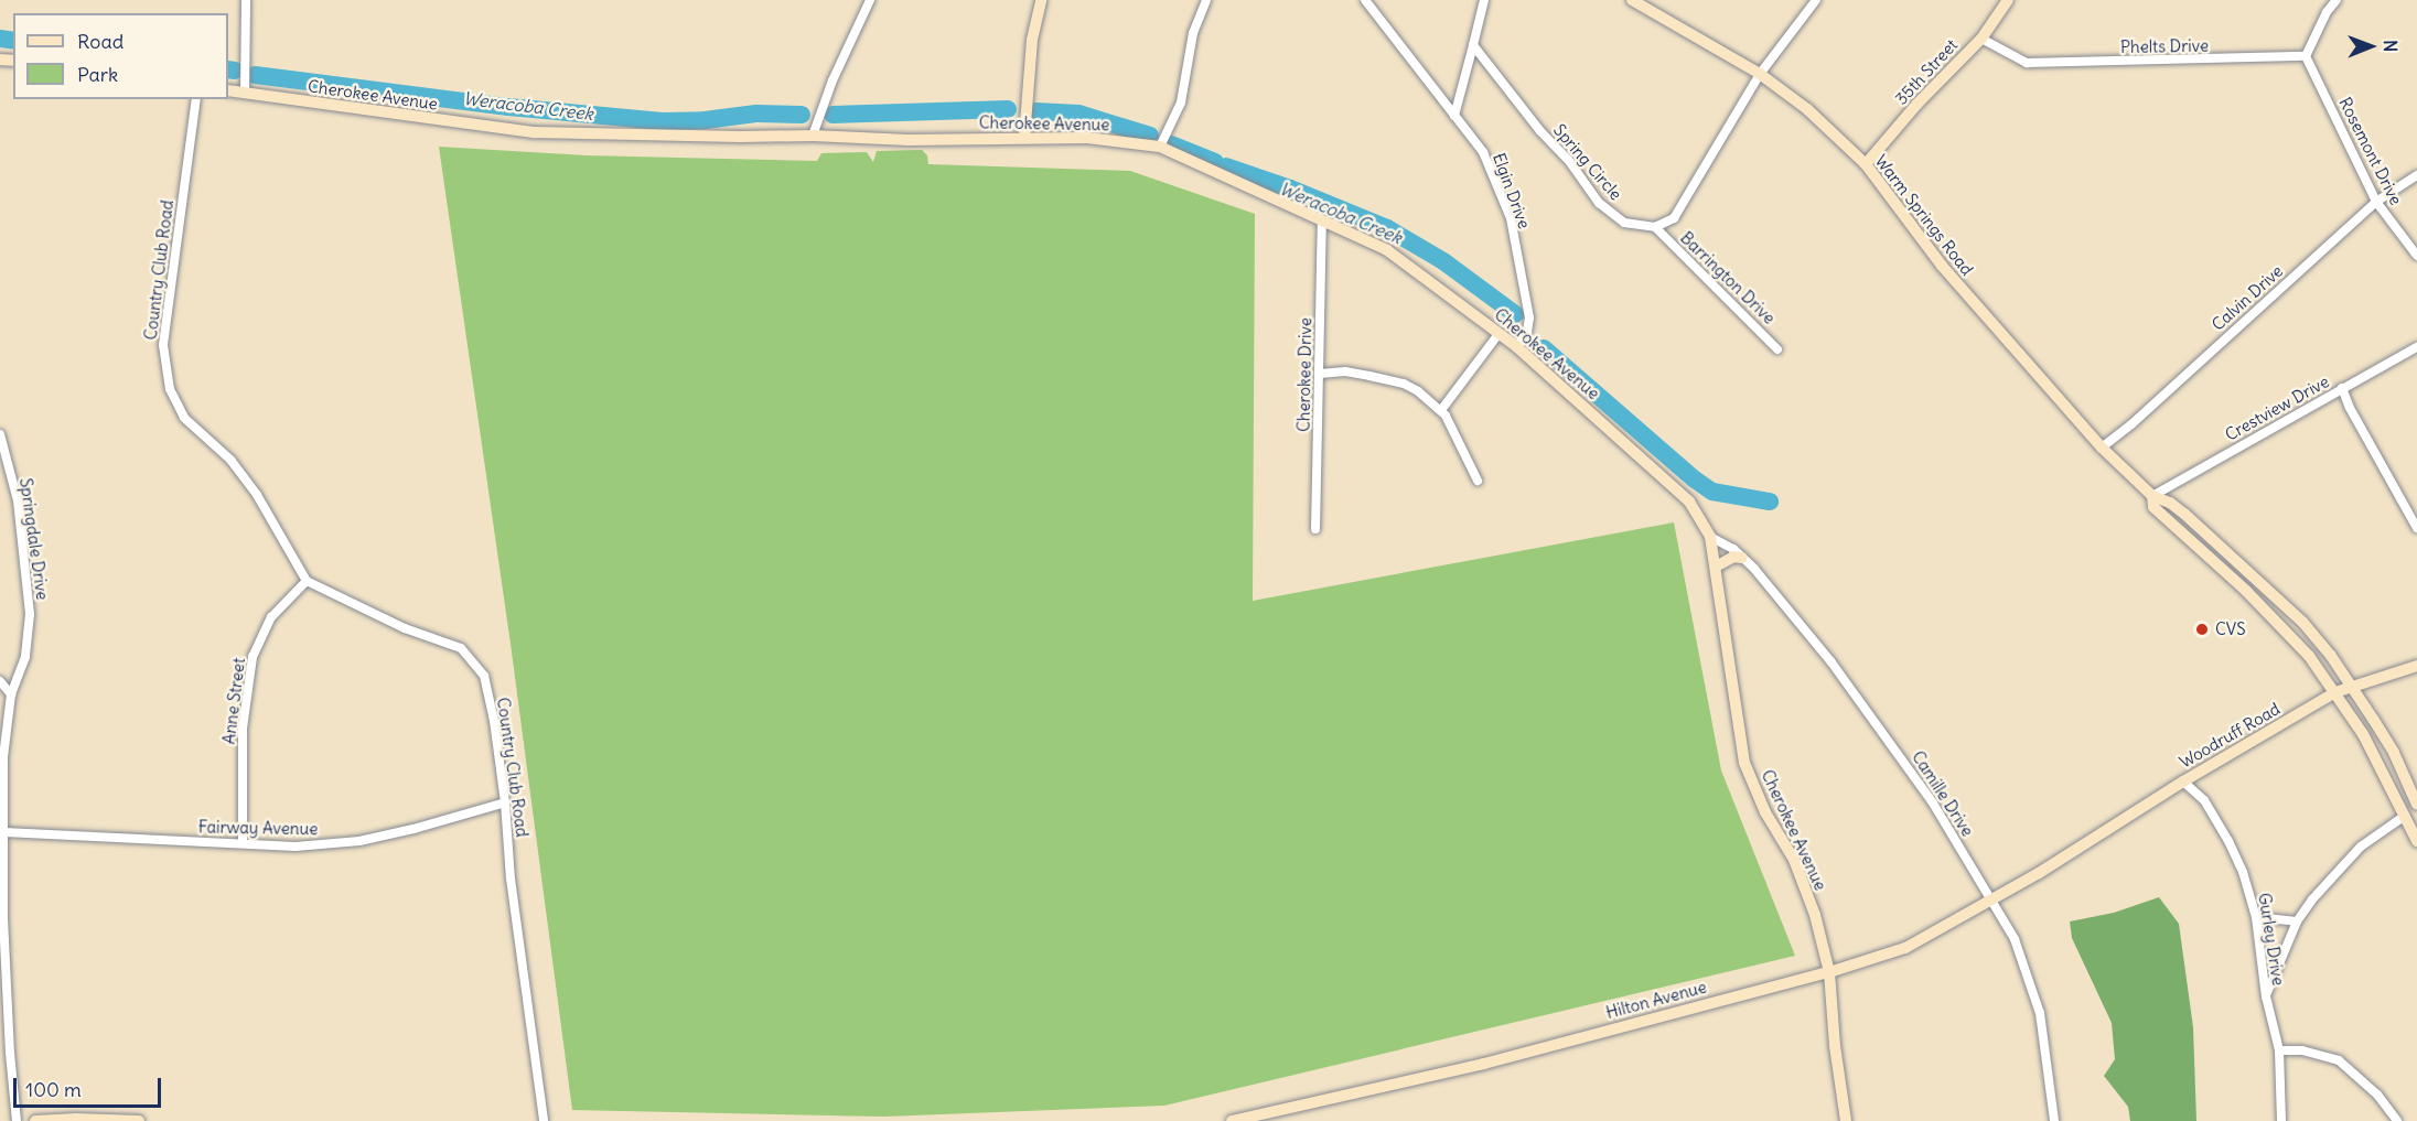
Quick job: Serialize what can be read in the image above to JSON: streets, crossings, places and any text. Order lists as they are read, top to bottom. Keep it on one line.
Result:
{"streets":{"street":["Phelts Drive","35th Street","Cherokee Avenue","Rosemont Drive","Spring Circle","Elgin Drive","Warm Springs Road","Country Club Road","Barrington Drive","Calvin Drive","Cherokee Drive","Crestview Drive","Springdale Drive","Anne Street","Woodruff Road","Camille Drive","Fairway Avenue","Gurley Drive","Hilton Avenue"]},"crossings":[["Phelts Drive","35th Street"],["Phelts Drive","Rosemont Drive"],["35th Street","Warm Springs Road"],["Cherokee Avenue","Elgin Drive"],["Cherokee Avenue","Cherokee Drive"],["Cherokee Avenue","Camille Drive"],["Cherokee Avenue","Hilton Avenue"],["Rosemont Drive","Calvin Drive"],["Spring Circle","Barrington Drive"],["Warm Springs Road","Calvin Drive"],["Warm Springs Road","Crestview Drive"],["Warm Springs Road","Woodruff Road"],["Country Club Road","Anne Street"],["Country Club Road","Fairway Avenue"],["Springdale Drive","Fairway Avenue"],["Anne Street","Fairway Avenue"],["Woodruff Road","Gurley Drive"],["Woodruff Road","Hilton Avenue"],["Camille Drive","Hilton Avenue"]],"water":["Weracoba Creek"],"places":["CVS"],"legend":["Road","Park"],"scale_bar":"100 m","north":"right"}
